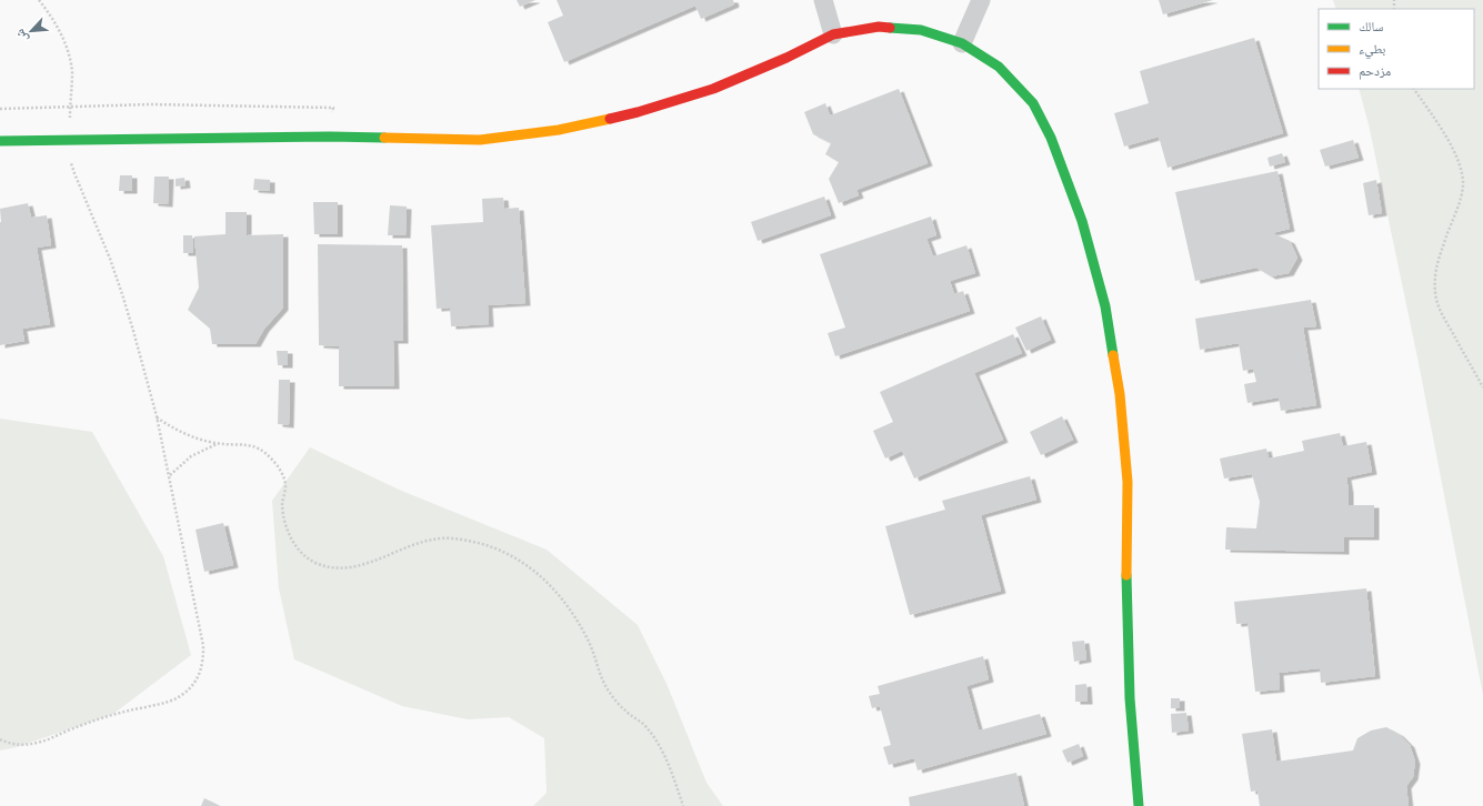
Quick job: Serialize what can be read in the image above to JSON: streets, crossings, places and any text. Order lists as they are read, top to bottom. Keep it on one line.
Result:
{"legend":["سالك","بطيء","مزدحم"],"north":"bottom left"}
